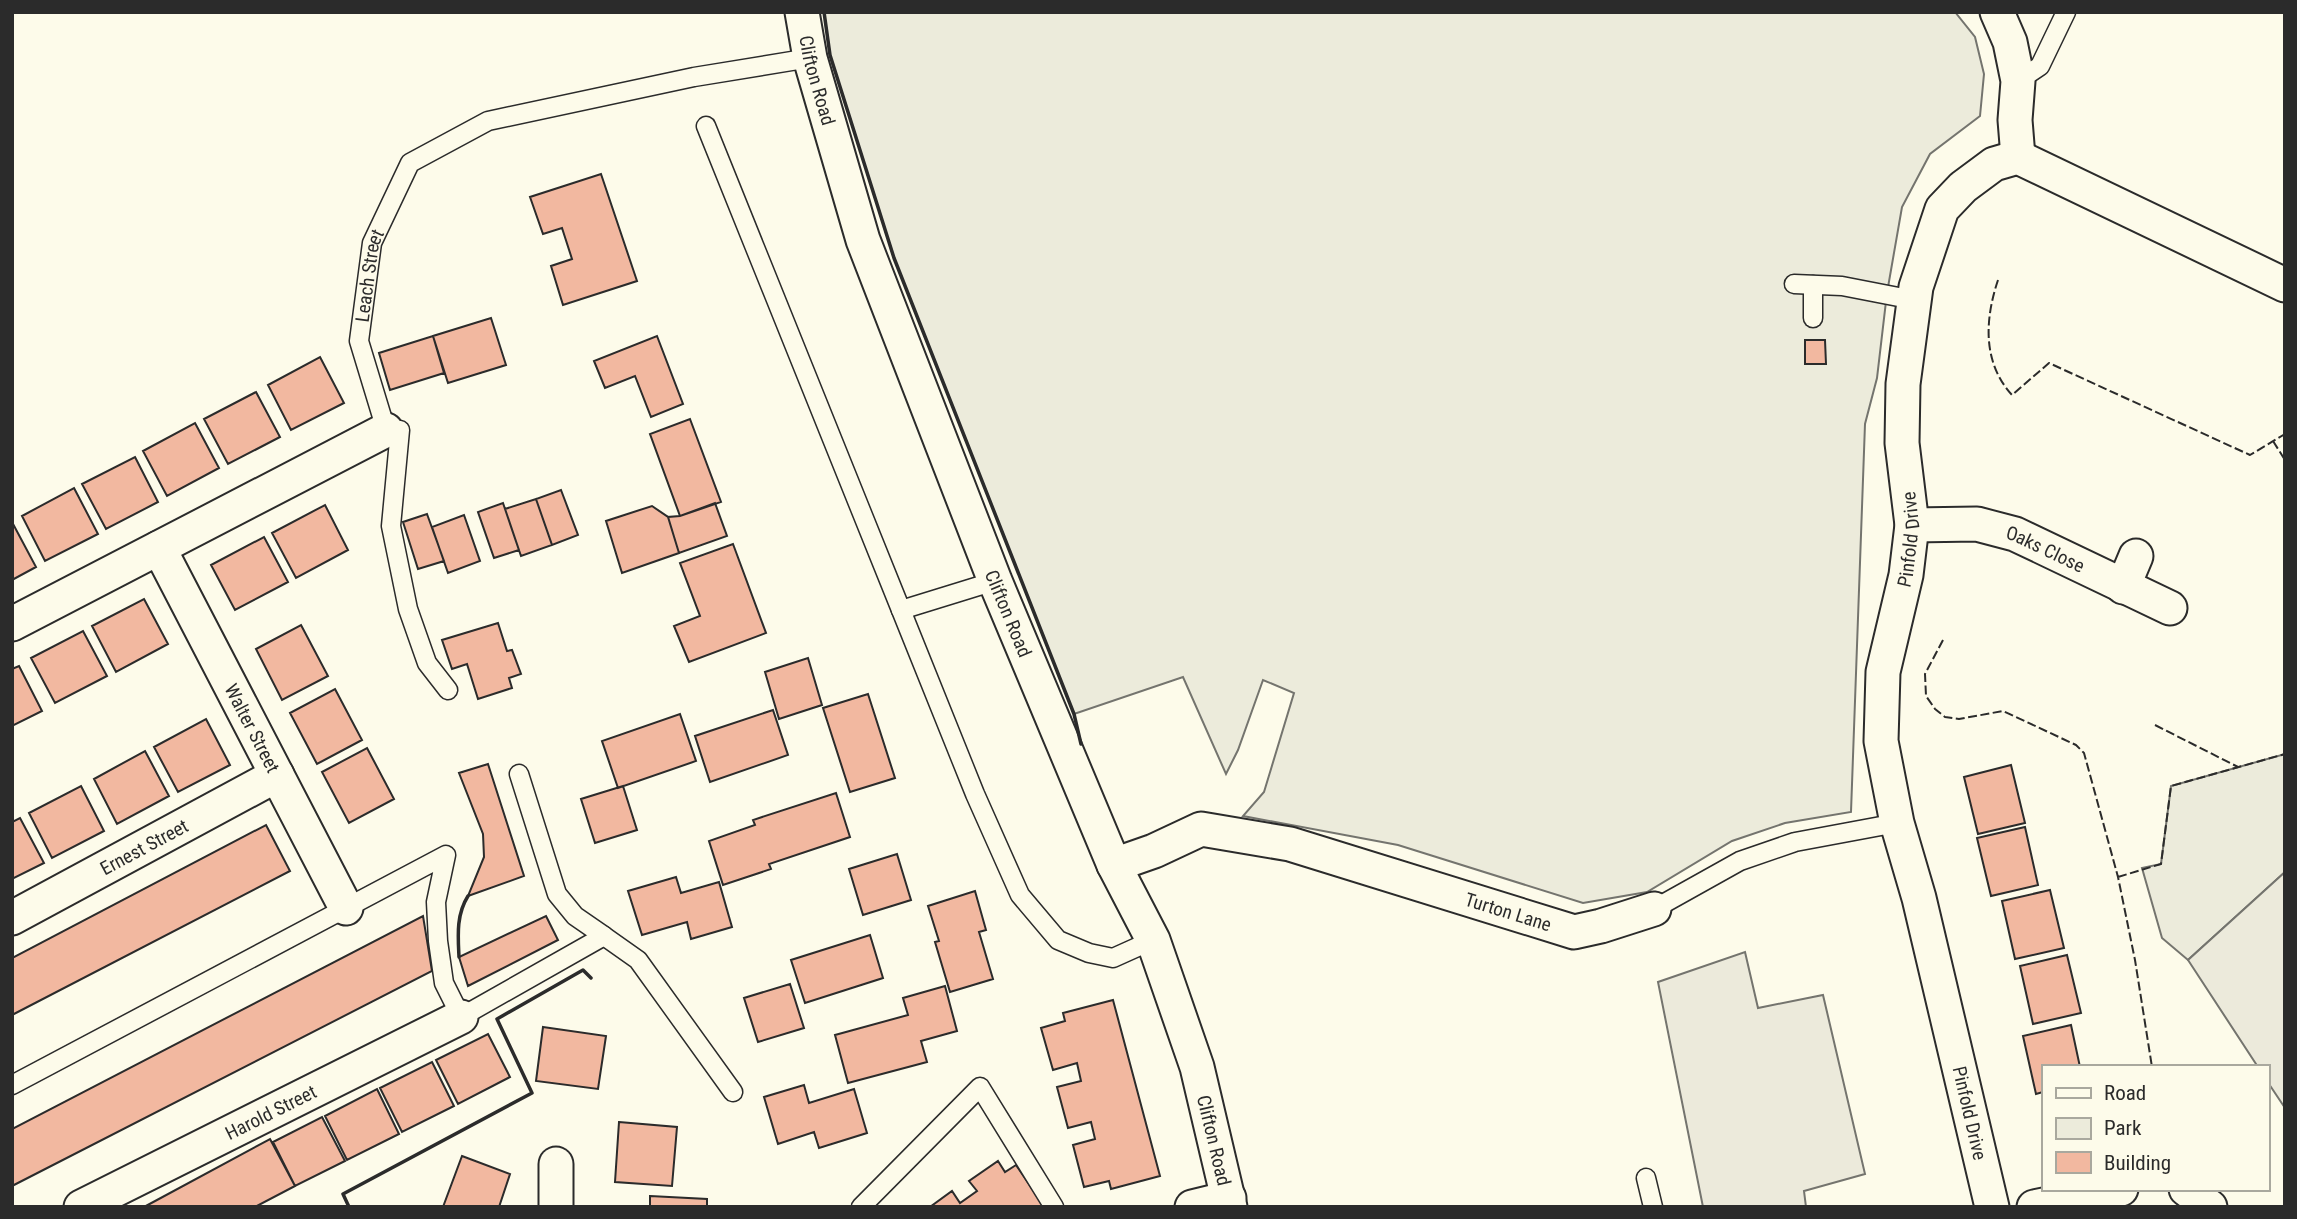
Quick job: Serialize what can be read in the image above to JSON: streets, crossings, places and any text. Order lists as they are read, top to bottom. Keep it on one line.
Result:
{"streets":{"street":["Clifton Road","Pinfold Drive","Oaks Close","Walter Street","Ernest Street","Turton Lane","Harold Street"],"lane":["Leach Street"]},"crossings":[["Clifton Road","Leach Street"],["Clifton Road","Turton Lane"],["Pinfold Drive","Oaks Close"],["Pinfold Drive","Turton Lane"],["Walter Street","Ernest Street"]],"legend":["Road","Park","Building"]}
